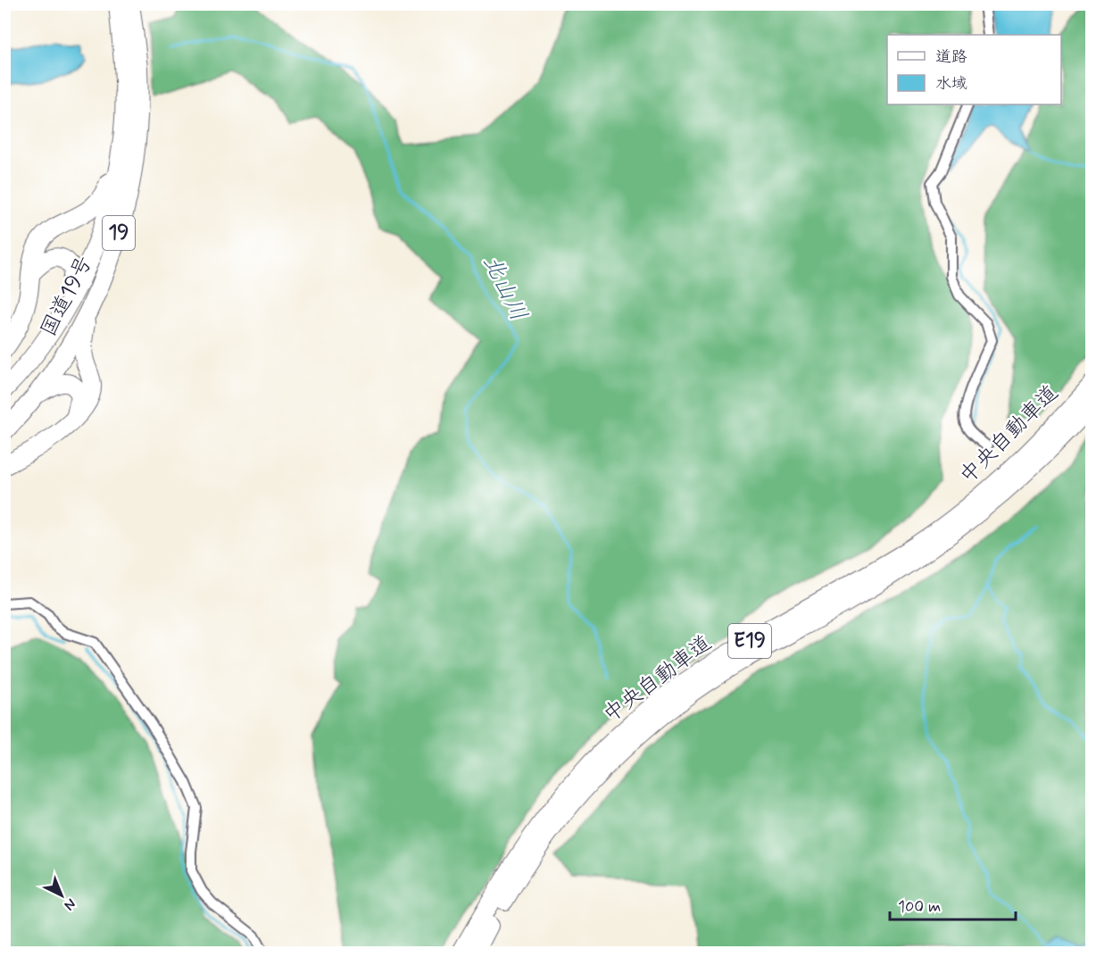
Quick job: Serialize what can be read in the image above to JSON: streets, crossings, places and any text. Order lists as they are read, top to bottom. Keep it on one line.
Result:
{"streets":{"highway":["19","国道19号","中央自動車道","E19"]},"water":["北山川"],"legend":["道路","水域"],"scale_bar":"100 m","north":"bottom right"}
